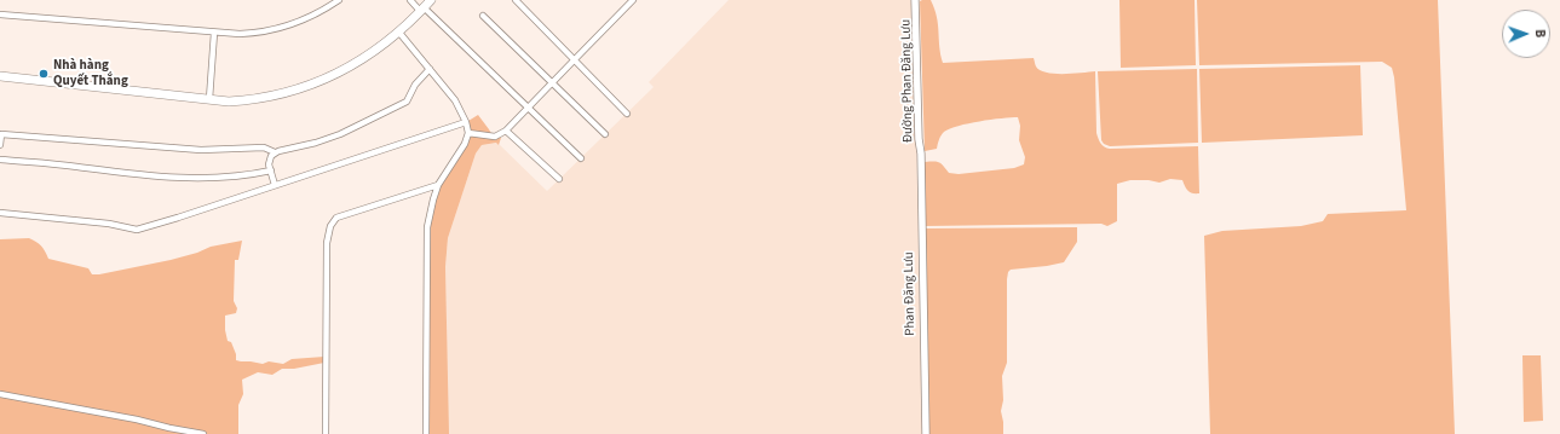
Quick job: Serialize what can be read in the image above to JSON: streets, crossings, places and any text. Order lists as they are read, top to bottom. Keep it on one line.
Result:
{"streets":{"street":["Đường Phan Đăng Lưu","Phan Đăng Lưu"]},"crossings":[["Đường Phan Đăng Lưu","Phan Đăng Lưu"]],"places":["Nhà hàng Quyết Thắng"],"north":"right"}
